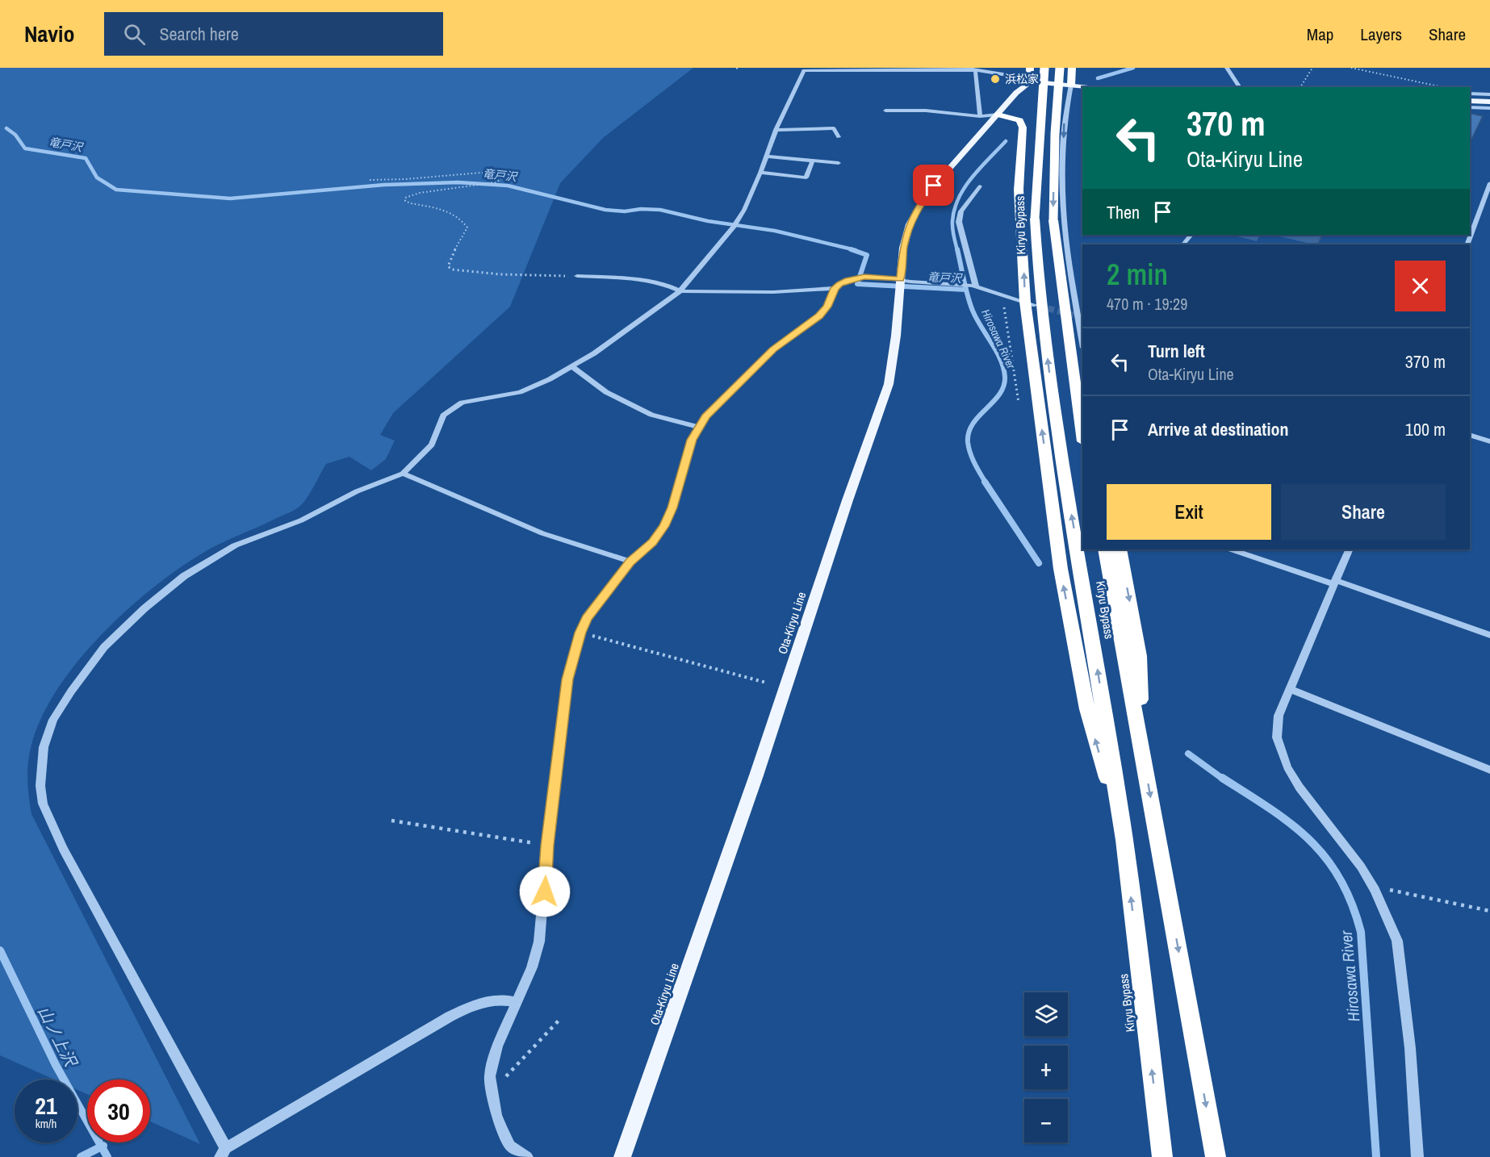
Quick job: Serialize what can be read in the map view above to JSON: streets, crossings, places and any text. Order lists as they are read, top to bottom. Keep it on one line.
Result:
{"streets":{"highway":["Kiryu Bypass"],"main road":["Ota-Kiryu Line"]},"water":["竜戸沢","Hirosawa River","山ノ上沢"],"places":["浜松家"],"page":{"header":"Navio","search":"Search here","nav":["Map","Layers","Share"],"turn":["370 m","Ota-Kiryu Line"],"then":"Then","heading":["2 min","470 m · 19:29"],"list":[{"name":"Turn left","note":"Ota-Kiryu Line","value":"370 m"},{"name":"Arrive at destination","value":"100 m"}],"buttons":["Exit","Share"],"map_buttons":["+","−"],"speed":"21 km/h","limit":"30"}}
